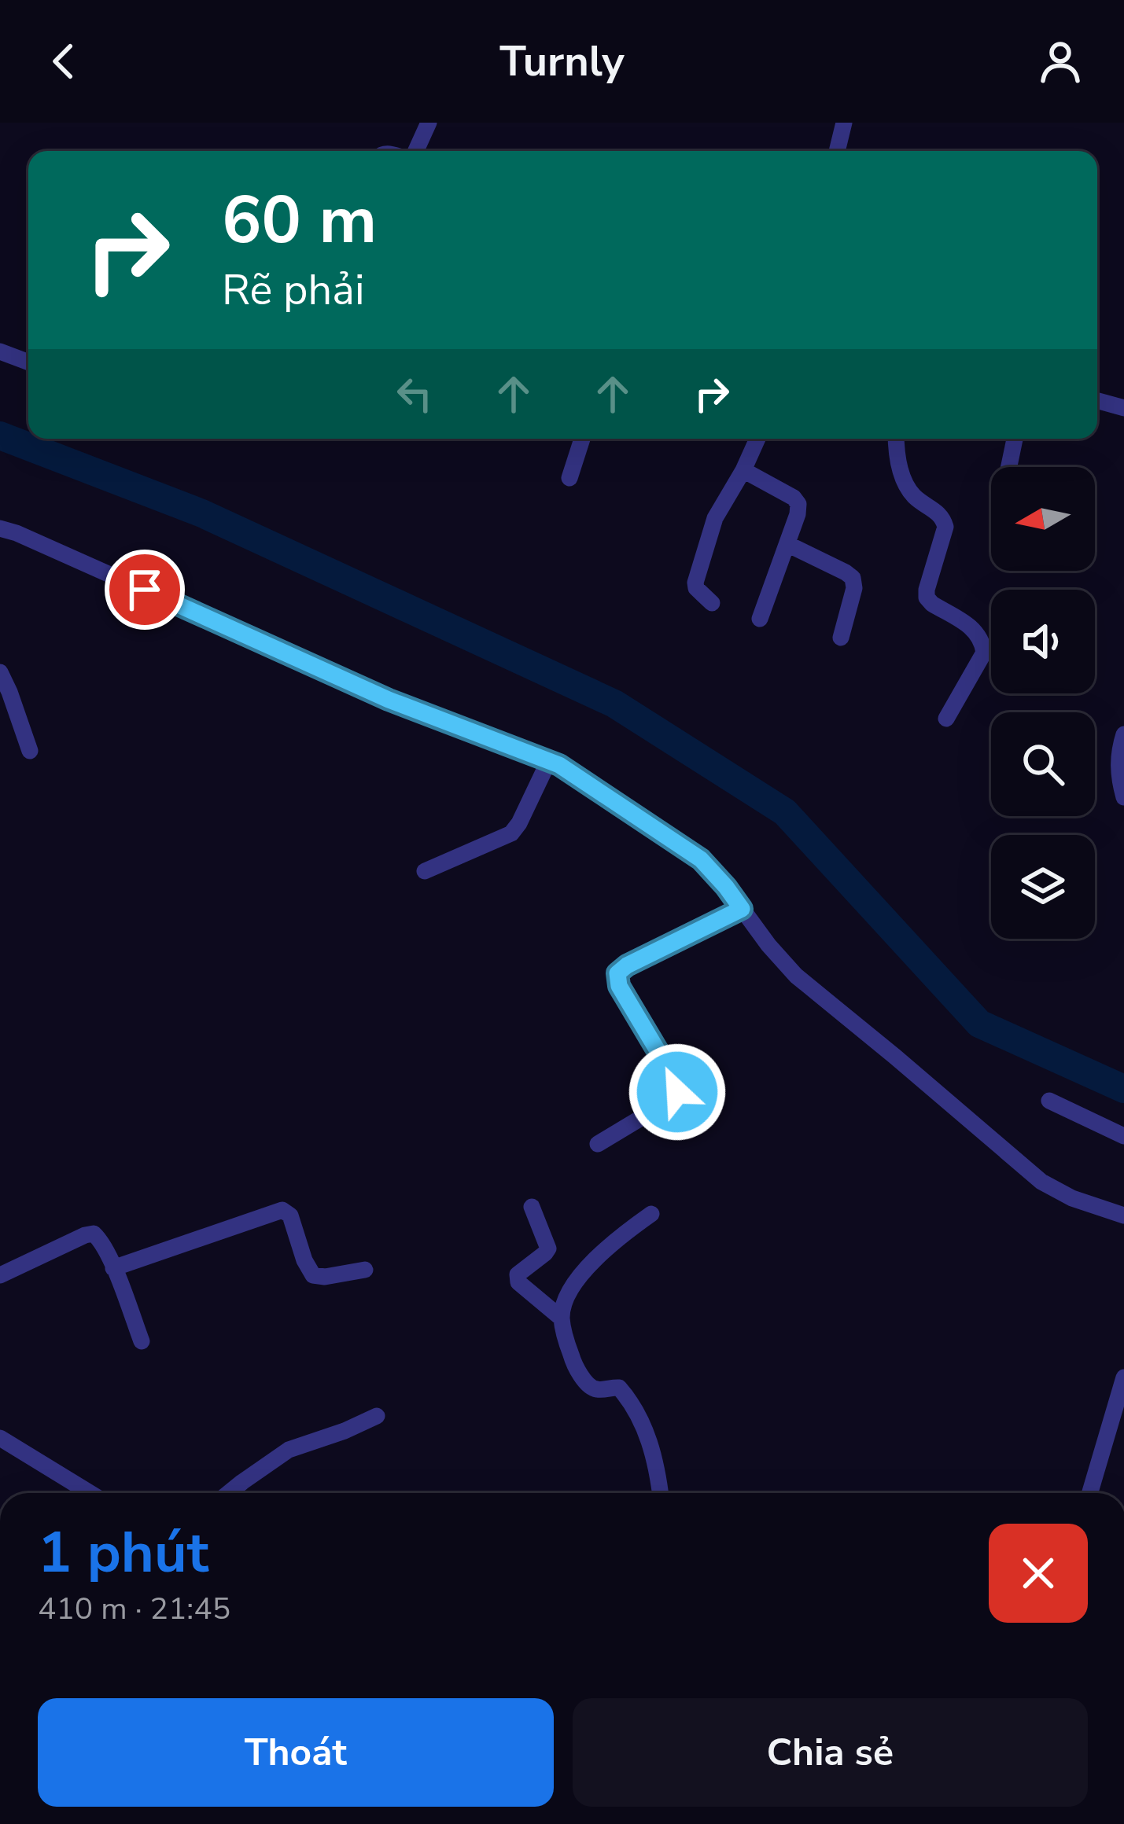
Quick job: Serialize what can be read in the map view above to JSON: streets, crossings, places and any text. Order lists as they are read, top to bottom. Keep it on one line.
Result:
{"north":"left","page":{"header":"Turnly","turn":["60 m","Rẽ phải"],"heading":["1 phút","410 m · 21:45"],"buttons":["Thoát","Chia sẻ"]}}
